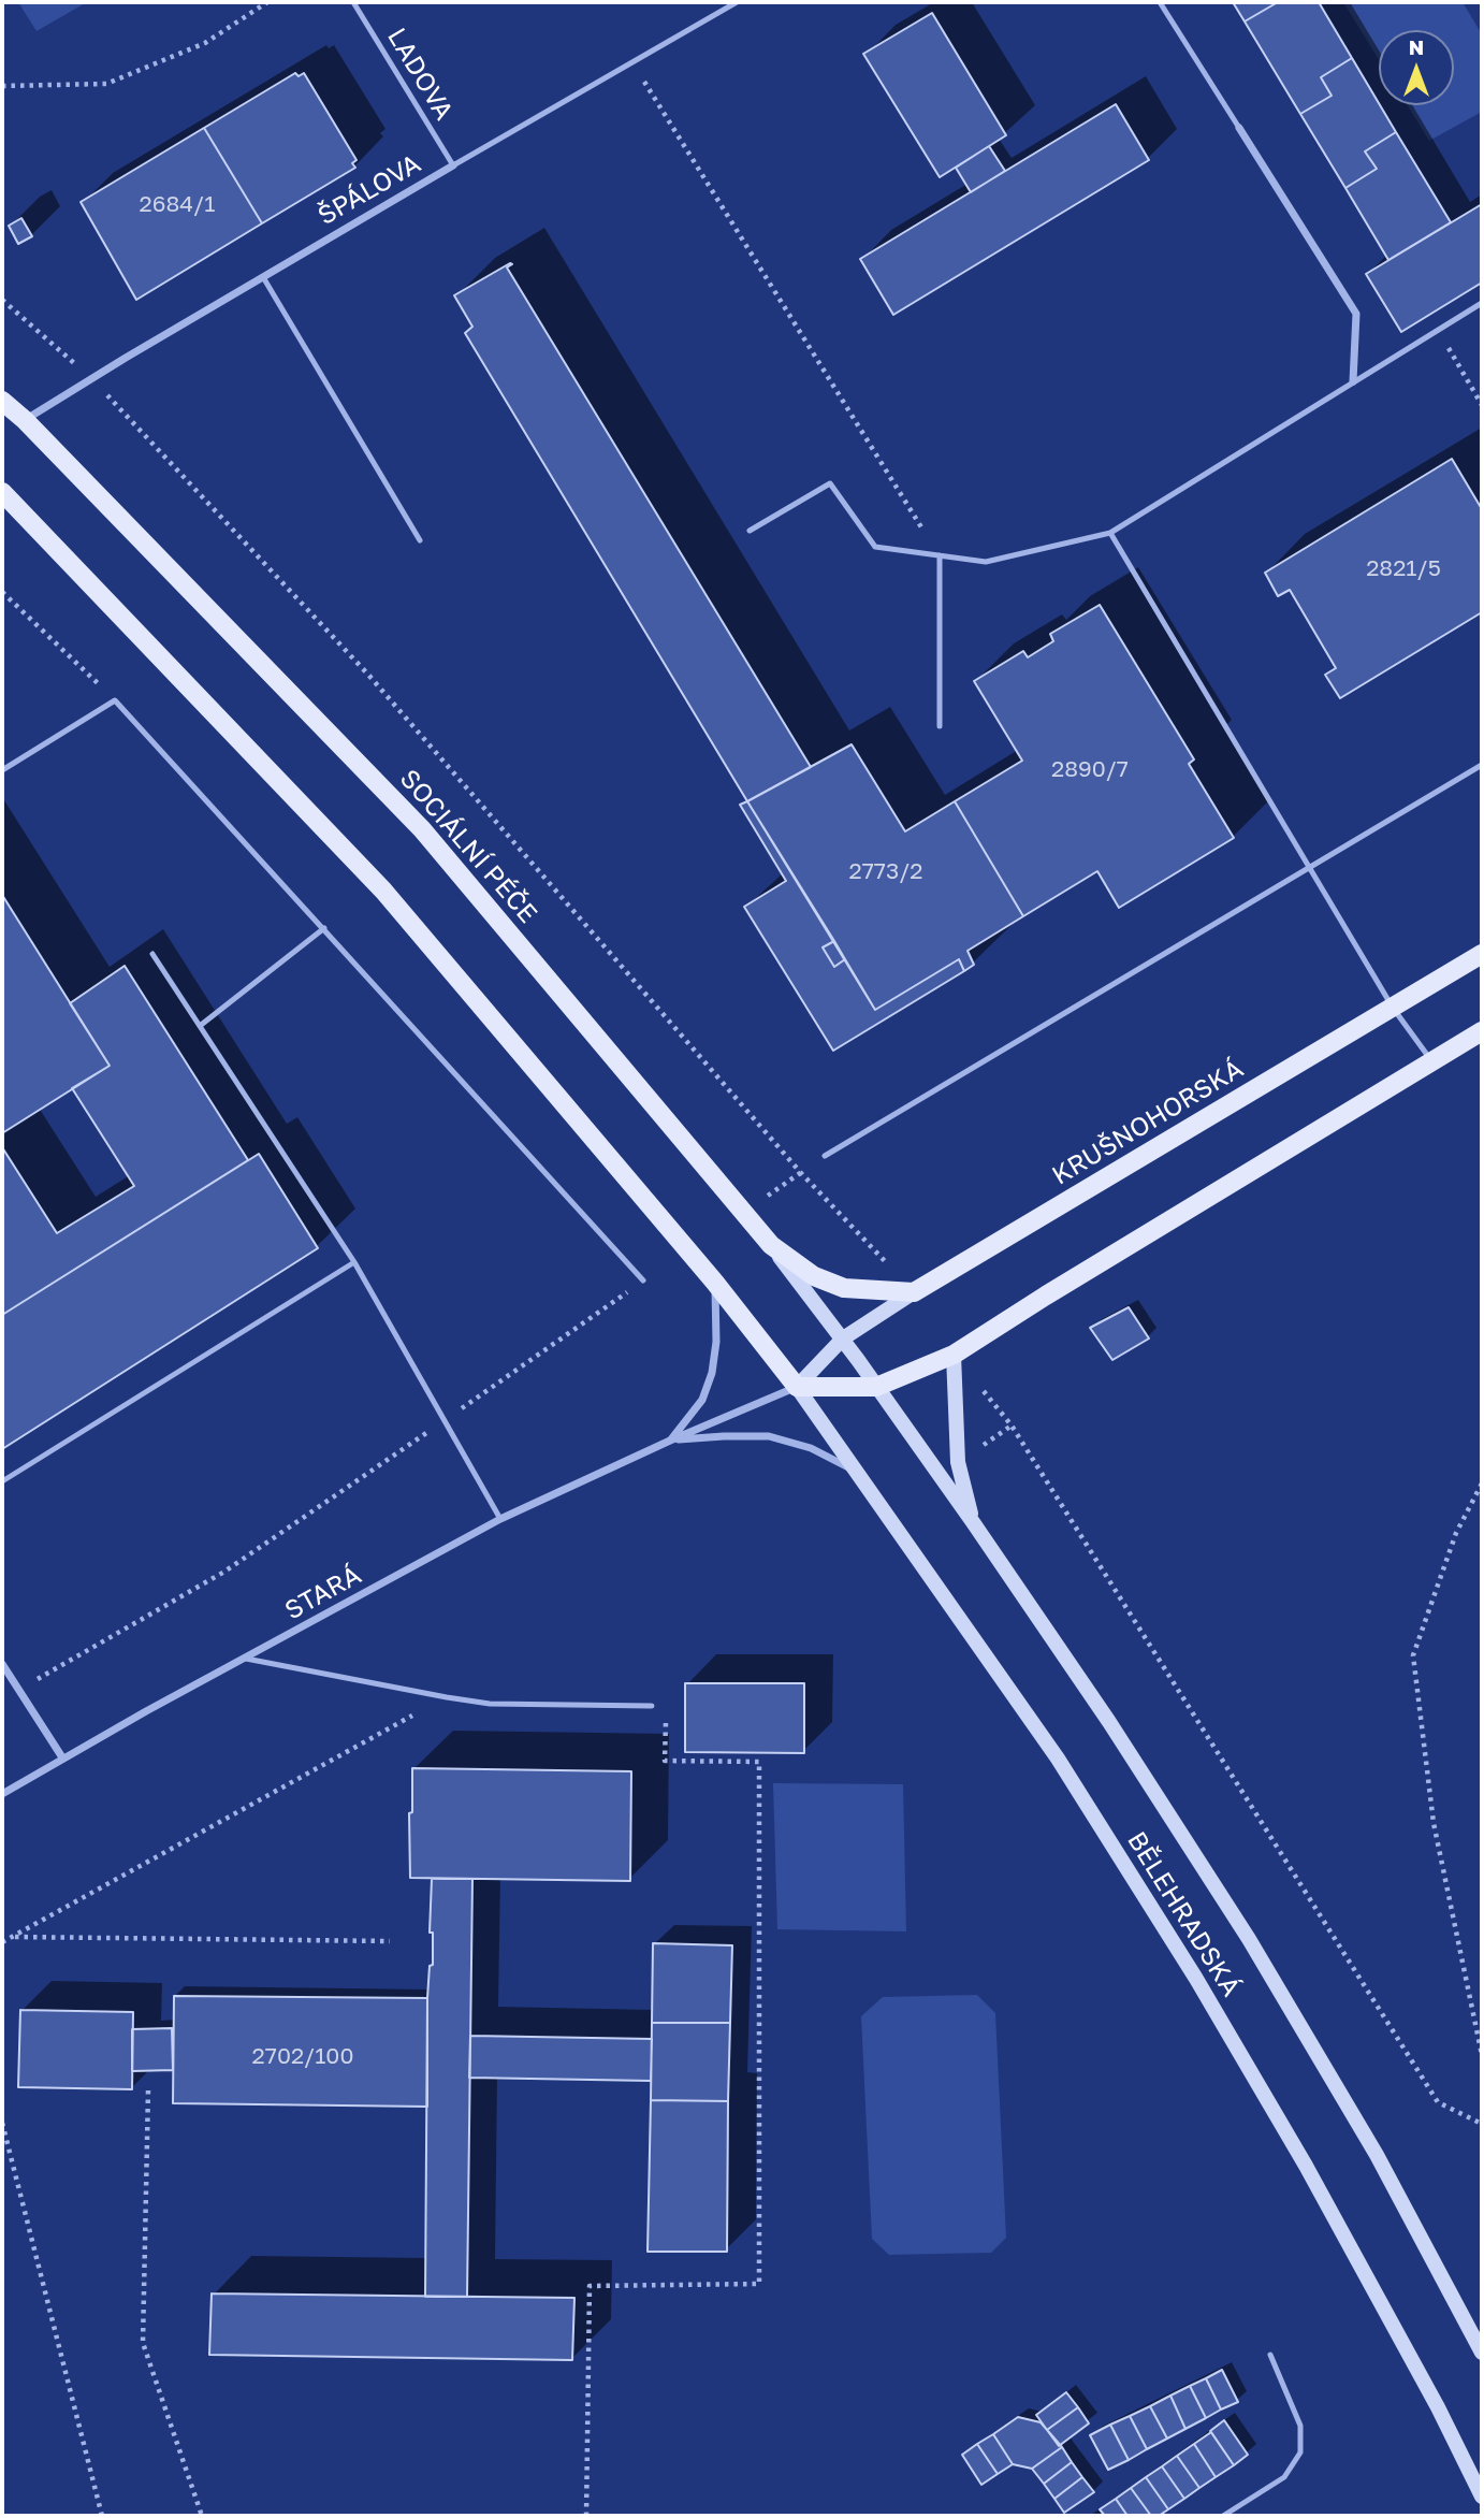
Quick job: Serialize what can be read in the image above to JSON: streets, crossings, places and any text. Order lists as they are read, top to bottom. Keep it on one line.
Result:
{"streets":{"main road":["SOCIÁLNÍ PÉČE","KRUŠNOHORSKÁ"],"street":["ŠPÁLOVA","STARÁ","BĚLEHRADSKÁ"],"lane":["LADOVA"]},"crossings":[["LADOVA","ŠPÁLOVA"],["ŠPÁLOVA","SOCIÁLNÍ PÉČE"],["SOCIÁLNÍ PÉČE","KRUŠNOHORSKÁ"],["SOCIÁLNÍ PÉČE","BĚLEHRADSKÁ"],["KRUŠNOHORSKÁ","STARÁ"],["KRUŠNOHORSKÁ","BĚLEHRADSKÁ"],["STARÁ","BĚLEHRADSKÁ"]],"house_numbers":["2684/1","2821/5","2890/7","2773/2","2702/100"],"north":"top"}
